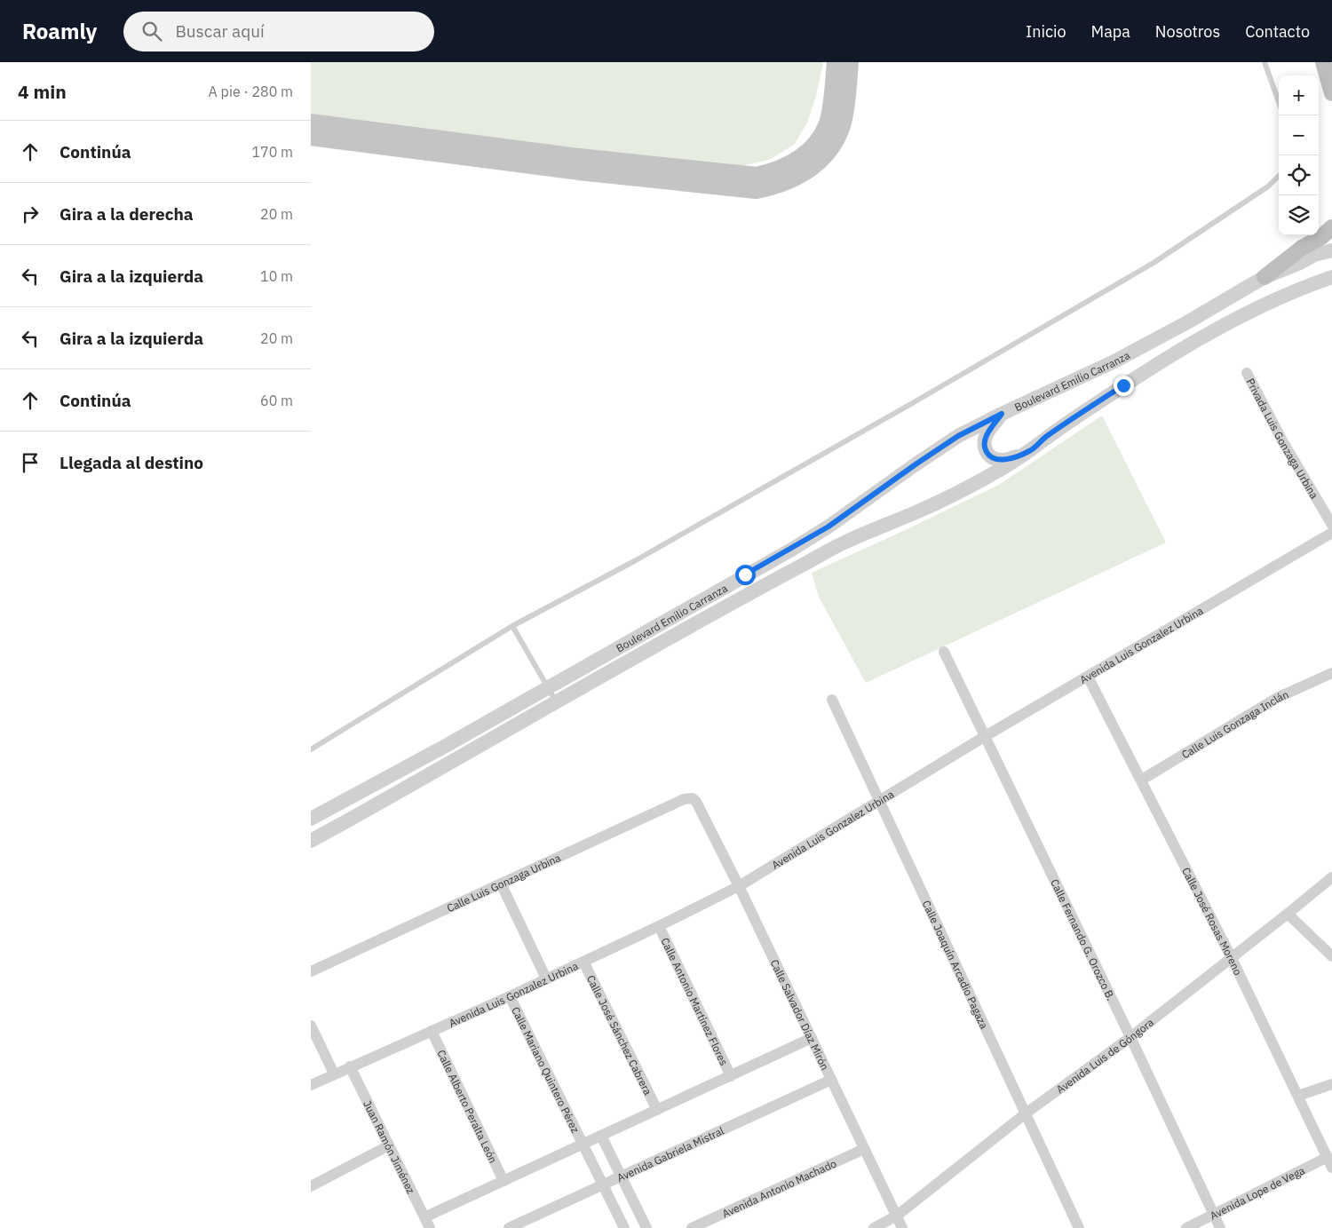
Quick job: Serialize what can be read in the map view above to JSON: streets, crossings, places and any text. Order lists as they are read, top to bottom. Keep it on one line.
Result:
{"streets":{"street":["Boulevard Emilio Carranza","Privada Luis Gonzaga Urbina","Avenida Luis Gonzalez Urbina","Calle Luis Gonzaga Inclán","Calle Luis Gonzaga Urbina","Calle José Rosas Moreno","Calle Fernando G. Orozco B.","Calle Joaquín Arcadio Pagaza","Calle Antonio Martínez Flores","Calle Salvador Díaz Mirón","Calle José Sánchez Cabrera","Avenida Luis de Góngora","Calle Mariano Quintero Pérez","Calle Alberto Peralta León","Juan Ramón Jiménez","Avenida Gabriela Mistral","Avenida Antonio Machado","Avenida Lope de Vega"]},"crossings":[["Avenida Luis Gonzalez Urbina","Calle José Rosas Moreno"],["Avenida Luis Gonzalez Urbina","Calle Fernando G. Orozco B."],["Avenida Luis Gonzalez Urbina","Calle Joaquín Arcadio Pagaza"],["Avenida Luis Gonzalez Urbina","Calle Antonio Martínez Flores"],["Avenida Luis Gonzalez Urbina","Calle Salvador Díaz Mirón"],["Avenida Luis Gonzalez Urbina","Calle José Sánchez Cabrera"],["Avenida Luis Gonzalez Urbina","Calle Mariano Quintero Pérez"],["Avenida Luis Gonzalez Urbina","Calle Alberto Peralta León"],["Avenida Luis Gonzalez Urbina","Juan Ramón Jiménez"],["Calle Luis Gonzaga Inclán","Calle José Rosas Moreno"],["Calle Luis Gonzaga Urbina","Calle Salvador Díaz Mirón"],["Calle José Rosas Moreno","Avenida Luis de Góngora"],["Calle José Rosas Moreno","Avenida Lope de Vega"],["Calle Fernando G. Orozco B.","Avenida Luis de Góngora"],["Calle Fernando G. Orozco B.","Avenida Lope de Vega"],["Calle Joaquín Arcadio Pagaza","Avenida Luis de Góngora"],["Calle Salvador Díaz Mirón","Avenida Luis de Góngora"],["Calle Salvador Díaz Mirón","Avenida Gabriela Mistral"],["Calle Salvador Díaz Mirón","Avenida Antonio Machado"],["Calle Mariano Quintero Pérez","Avenida Gabriela Mistral"]],"page":{"header":"Roamly","search":"Buscar aquí","nav":["Inicio","Mapa","Nosotros","Contacto"],"heading":["4 min","A pie · 280 m"],"map_buttons":["+","−"],"list":[["Continúa","170 m"],["Gira a la derecha","20 m"],["Gira a la izquierda","10 m"],["Gira a la izquierda","20 m"],["Continúa","60 m"],"Llegada al destino"]}}
